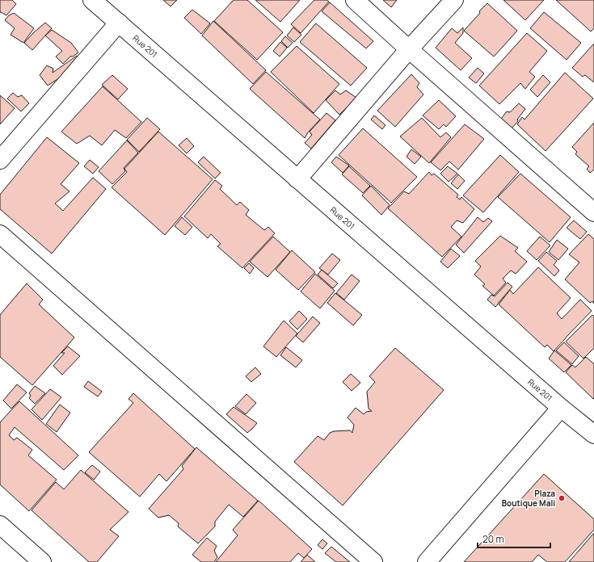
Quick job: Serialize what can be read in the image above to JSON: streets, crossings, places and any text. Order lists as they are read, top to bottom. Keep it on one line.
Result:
{"streets":{"street":["Rue 201"]},"places":["Plaza Boutique Mali"],"scale_bar":"20 m"}
